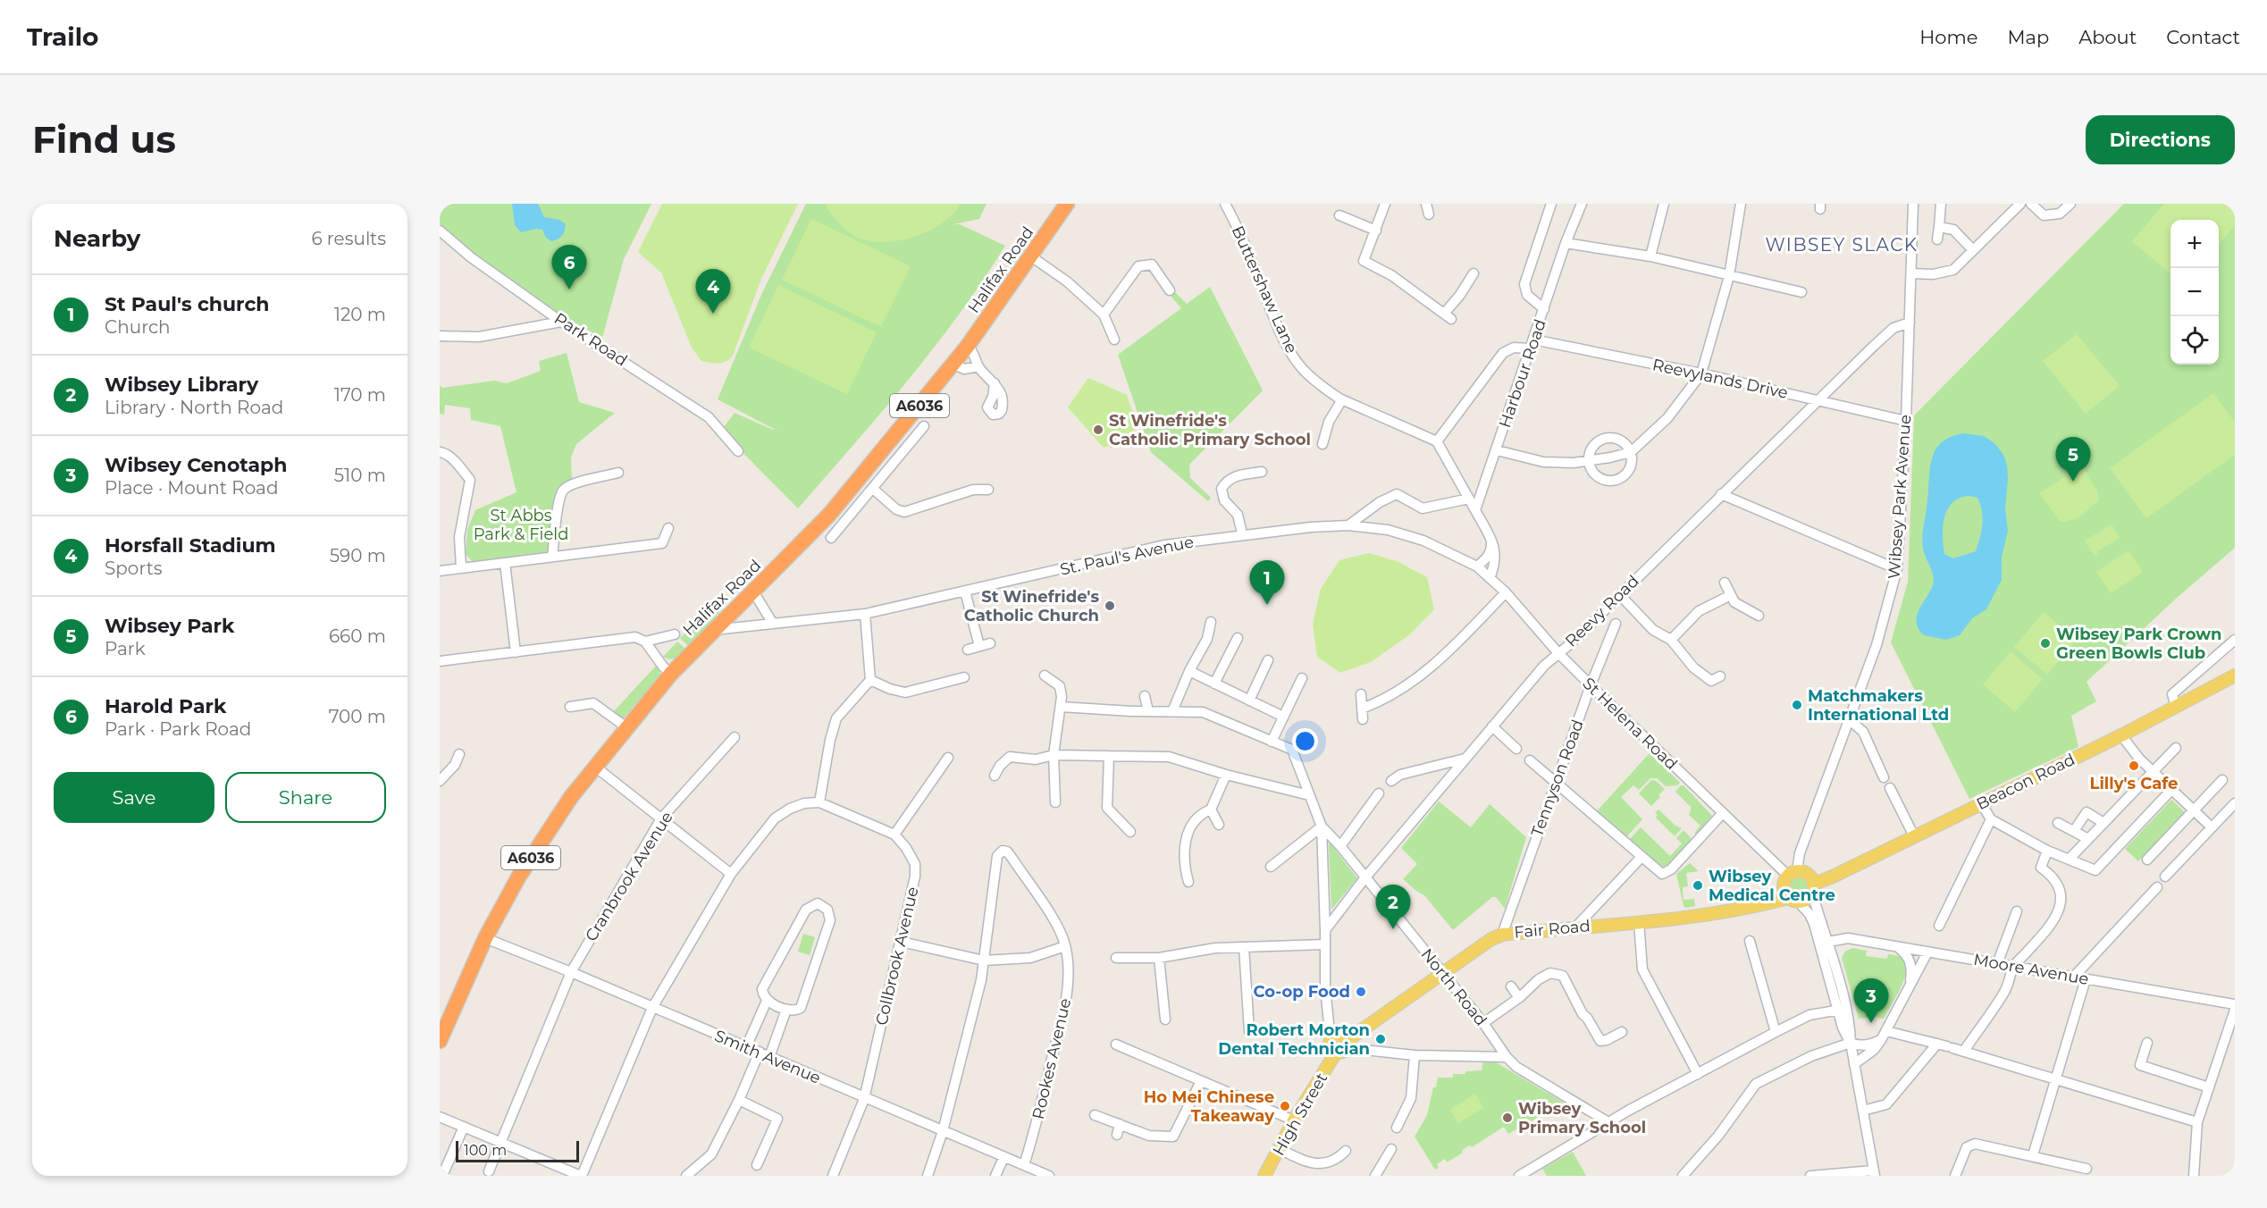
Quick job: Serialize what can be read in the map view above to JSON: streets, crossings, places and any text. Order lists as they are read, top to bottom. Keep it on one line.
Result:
{"streets":{"highway":["Halifax Road","A6036"],"main road":["Beacon Road","Fair Road","High Street"],"street":["Buttershaw Lane","Park Road","Harbour Road","Reevylands Drive","Wibsey Park Avenue","St. Paul's Avenue","Reevy Road","St Helena Road","Tennyson Road","Cranbrook Avenue","Collbrook Avenue","Moore Avenue","North Road","Smith Avenue","Rookes Avenue"]},"crossings":[["Halifax Road","St. Paul's Avenue"],["Halifax Road","Smith Avenue"],["Buttershaw Lane","Reevylands Drive"],["Harbour Road","Reevylands Drive"],["Reevylands Drive","Wibsey Park Avenue"],["Reevylands Drive","Reevy Road"],["Wibsey Park Avenue","Reevy Road"],["Wibsey Park Avenue","St Helena Road"],["Wibsey Park Avenue","Beacon Road"],["Wibsey Park Avenue","Fair Road"],["St. Paul's Avenue","St Helena Road"],["Reevy Road","St Helena Road"],["Reevy Road","North Road"],["St Helena Road","Tennyson Road"],["St Helena Road","Beacon Road"],["St Helena Road","Fair Road"],["Tennyson Road","Fair Road"],["Beacon Road","Fair Road"],["Cranbrook Avenue","Smith Avenue"],["Fair Road","North Road"],["Fair Road","High Street"],["Collbrook Avenue","Smith Avenue"],["Smith Avenue","Rookes Avenue"]],"districts":["WIBSEY SLACK"],"parks":["St Abbs Park & Field"],"places":["St Winefride's Catholic Primary School","St Winefride's Catholic Church","Wibsey Park Crown Green Bowls Club","Matchmakers International Ltd","Lilly's Cafe","Wibsey Medical Centre","Co-op Food","Robert Morton Dental Technician","Ho Mei Chinese Takeaway","Wibsey Primary School"],"scale_bar":"100 m","page":{"header":"Trailo","nav":["Home","Map","About","Contact"],"buttons":["Directions",["Save","Share"]],"title":"Find us","heading":["Nearby","6 results"],"map_buttons":["+","−"],"pins":["6","4","5","1","2","3"],"list":[{"mark":"1","name":"St Paul's church","note":"Church","value":"120 m"},{"mark":"2","name":"Wibsey Library","note":"Library · North Road","value":"170 m"},{"mark":"3","name":"Wibsey Cenotaph","note":"Place · Mount Road","value":"510 m"},{"mark":"4","name":"Horsfall Stadium","note":"Sports","value":"590 m"},{"mark":"5","name":"Wibsey Park","note":"Park","value":"660 m"},{"mark":"6","name":"Harold Park","note":"Park · Park Road","value":"700 m"}],"scale":"100 m"}}
